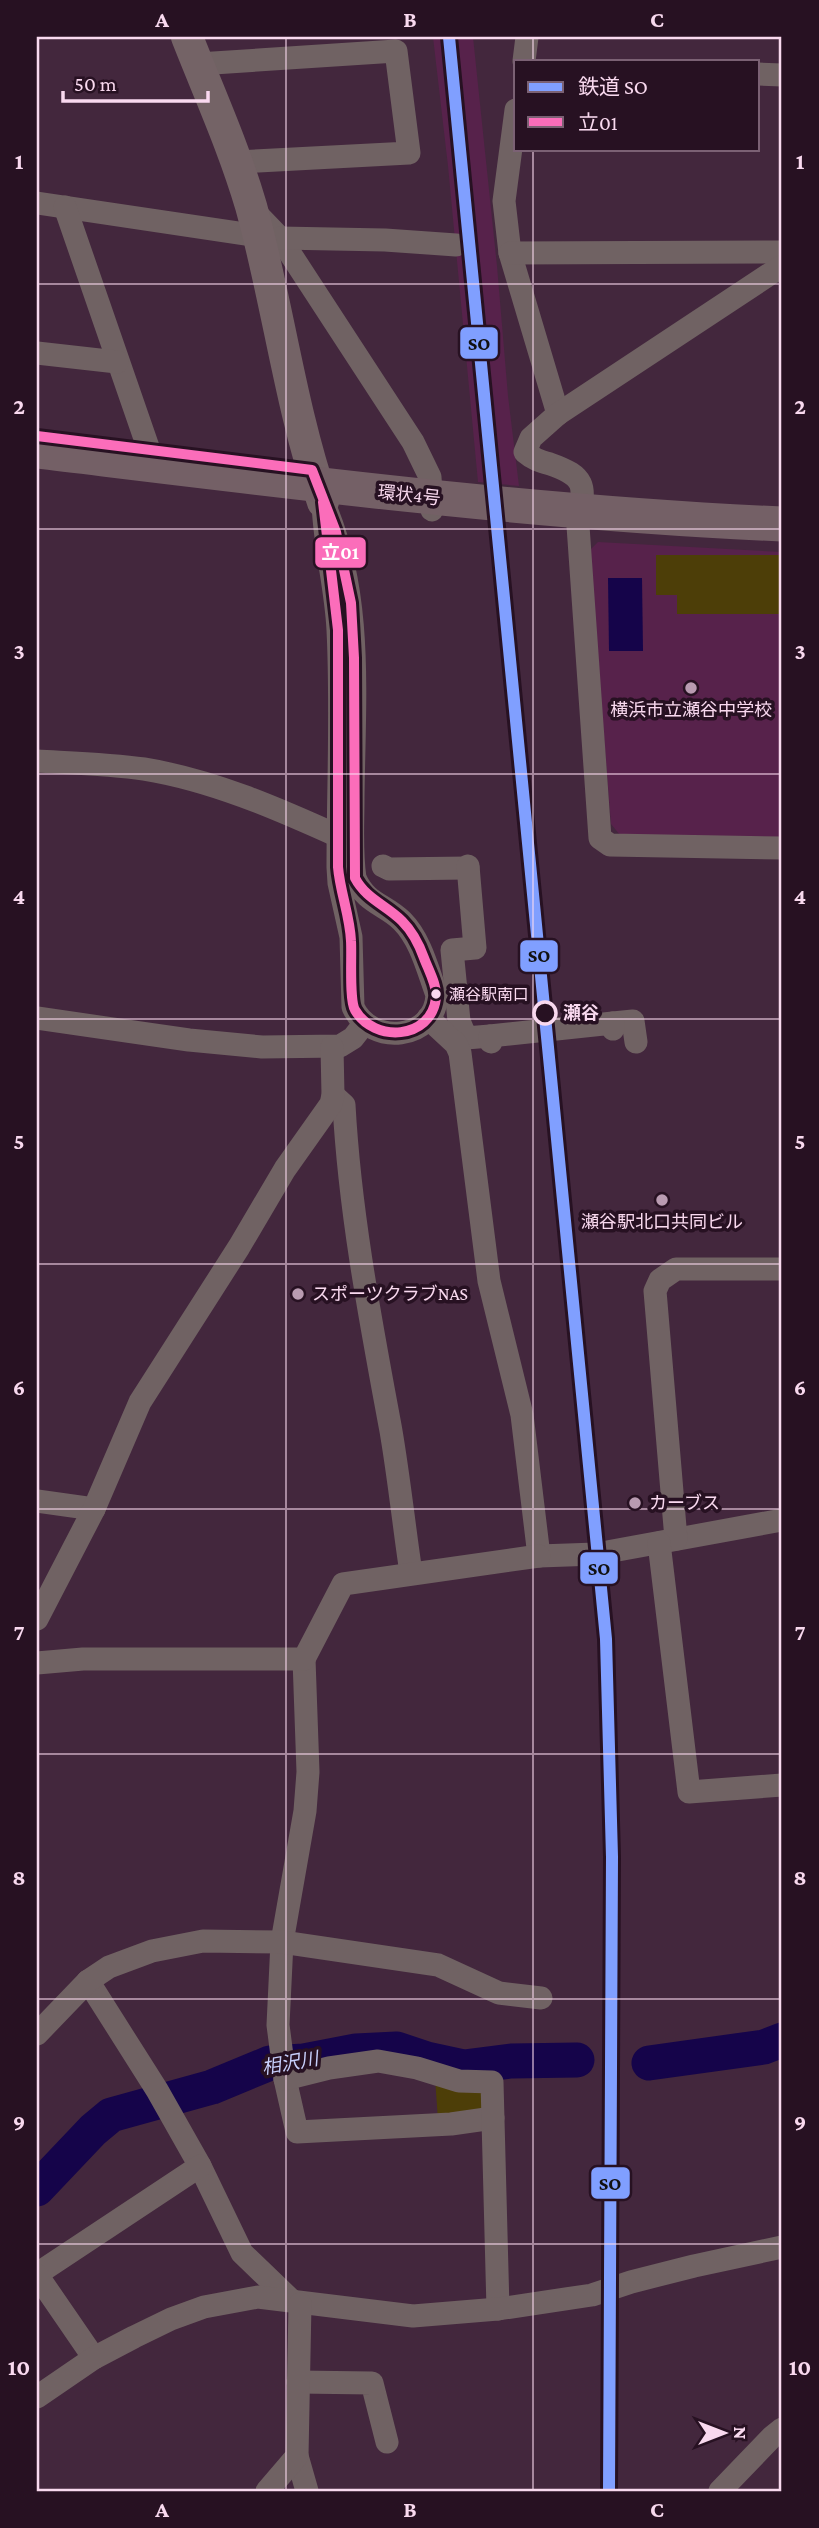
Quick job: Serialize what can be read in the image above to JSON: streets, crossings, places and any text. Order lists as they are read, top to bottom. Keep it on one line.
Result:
{"streets":{"main road":["環状4号"]},"water":["相沢川"],"places":["横浜市立瀬谷中学校","瀬谷駅南口","瀬谷","瀬谷駅北口共同ビル","スポーツクラブNAS","カーブス"],"lines":["rail line SO","transit line 立01"],"legend":["鉄道 SO","立01"],"scale_bar":"50 m","north":"right","grid":{"columns":["A","B","C"],"rows":["1","2","3","4","5","6","7","8","9","10"]}}
